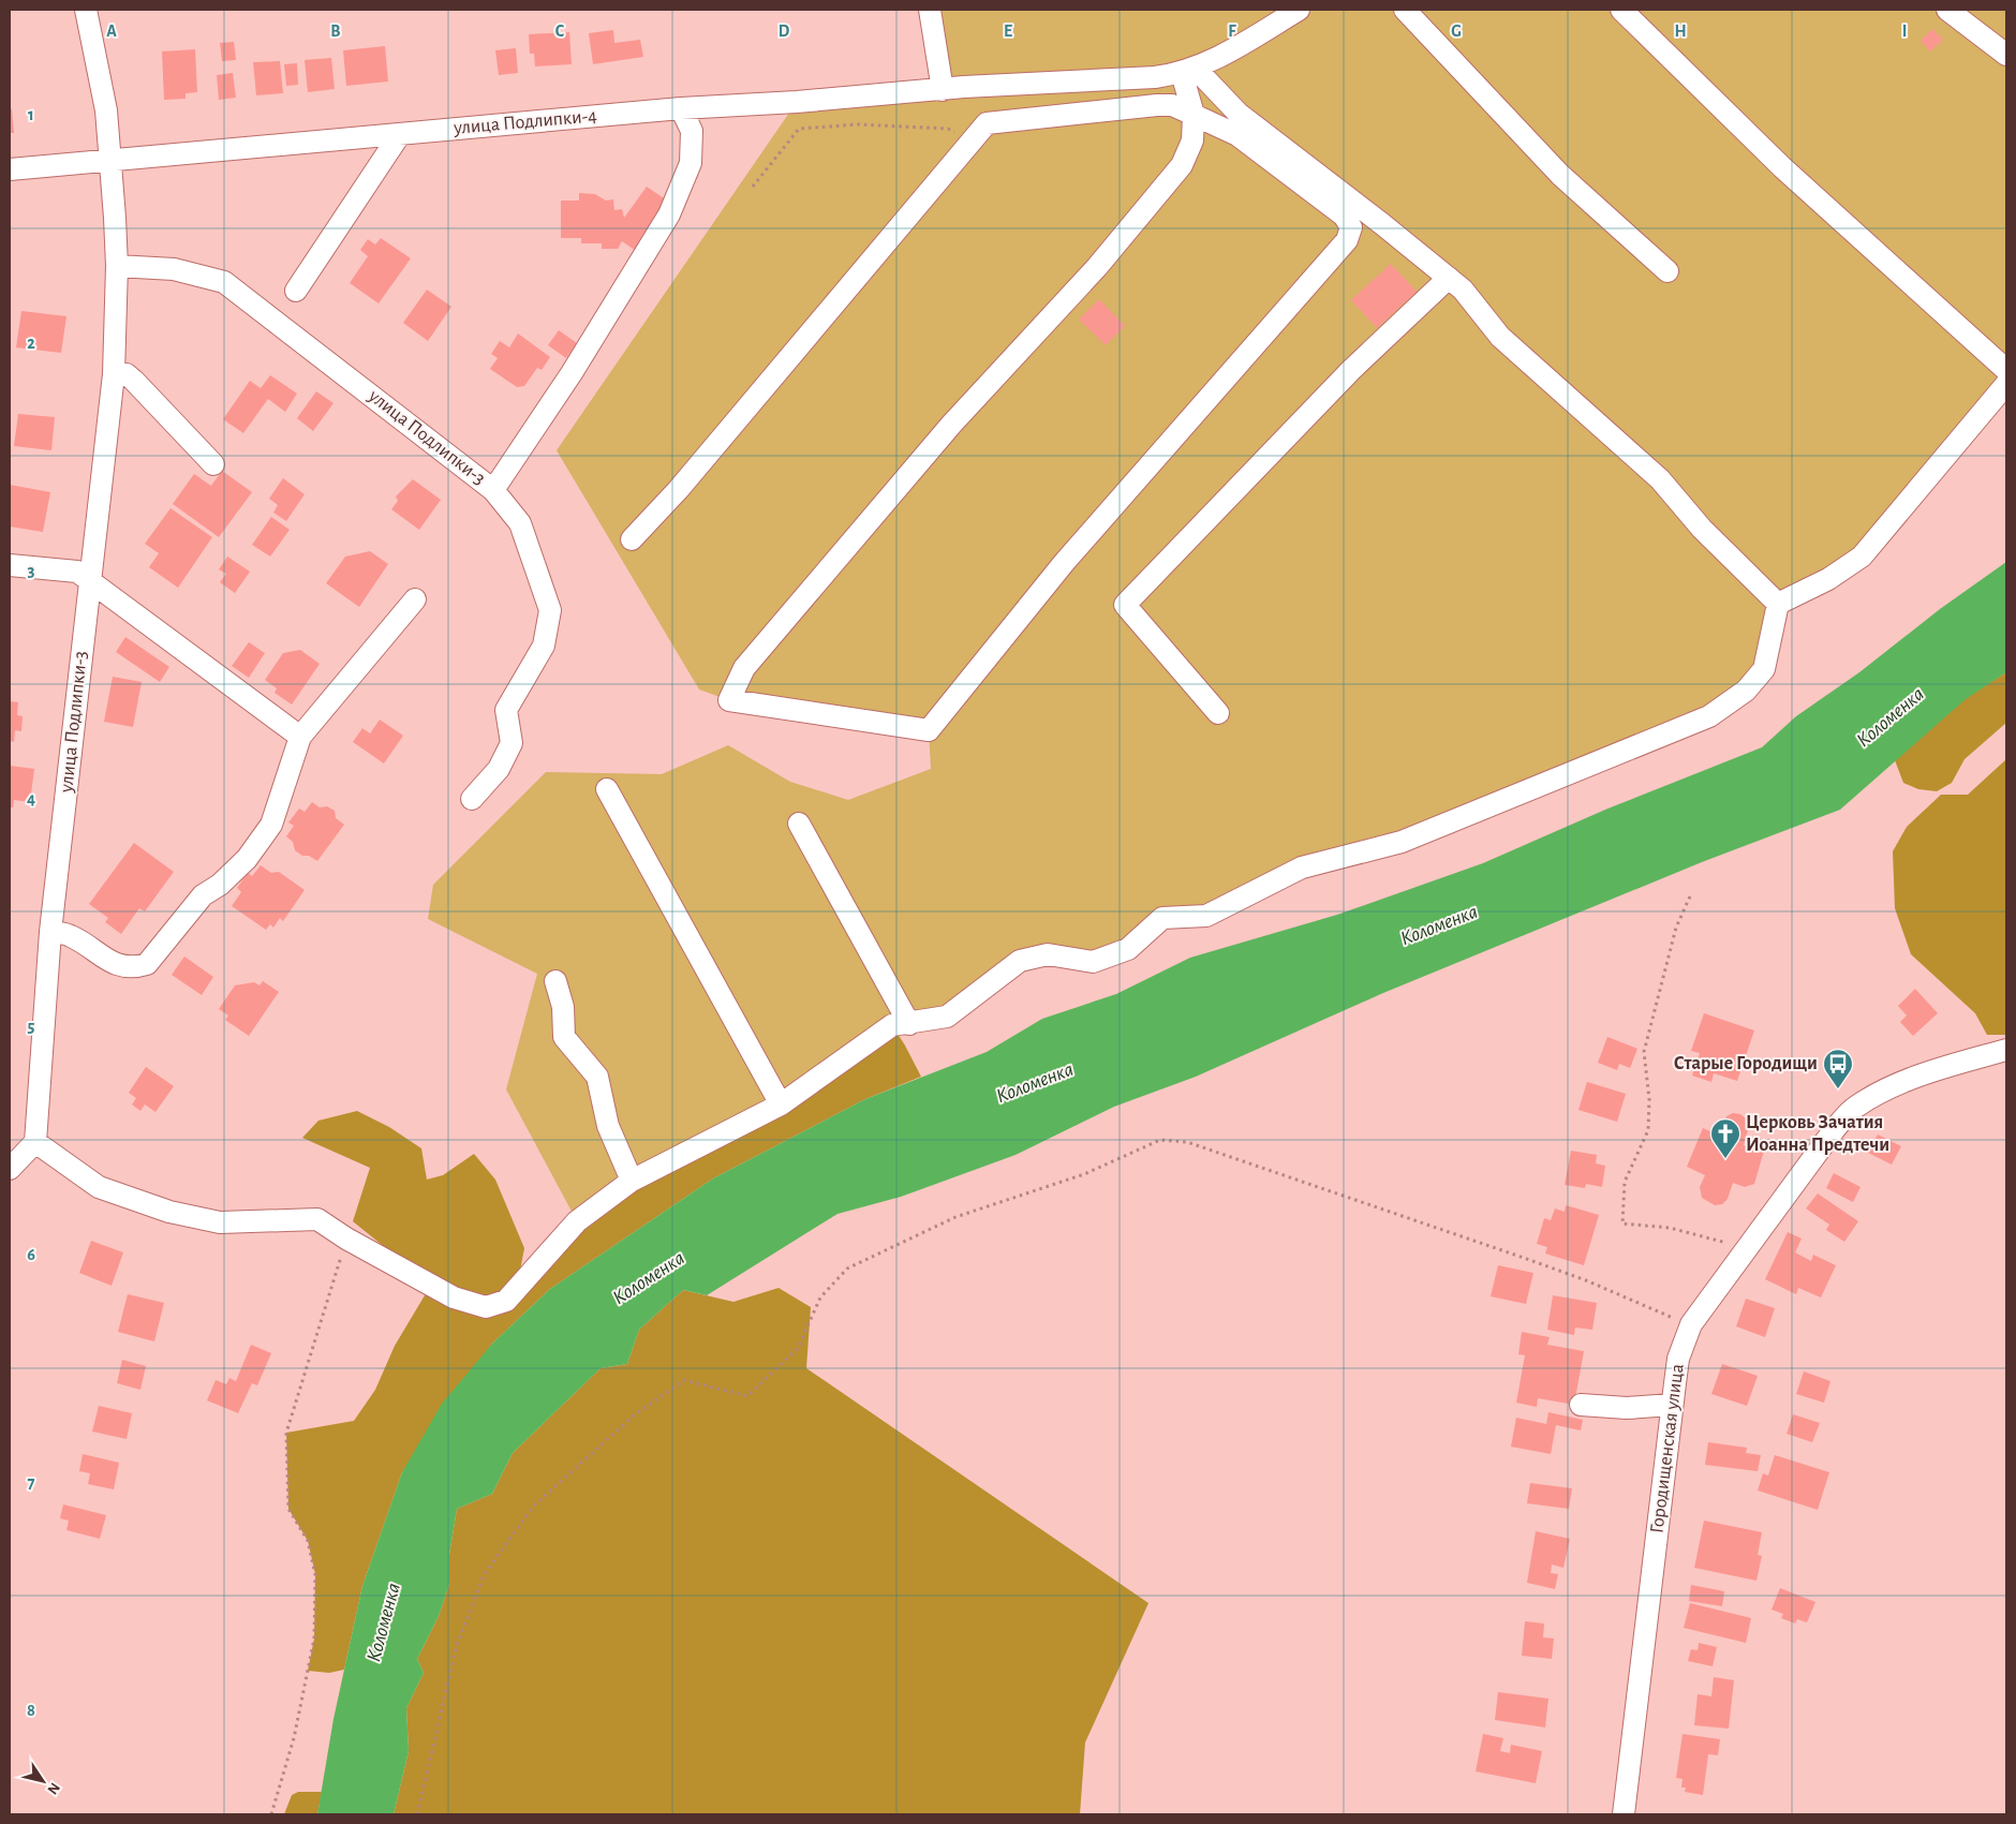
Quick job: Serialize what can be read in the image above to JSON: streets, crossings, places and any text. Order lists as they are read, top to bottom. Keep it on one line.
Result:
{"streets":{"street":["улица Подлипки-4","улица Подлипки-3","Городищенская улица"]},"crossings":[["улица Подлипки-4","улица Подлипки-3"]],"water":["Коломенка"],"places":{"bus stop":["Старые Городищи"],"church":["Церковь Зачатия Иоанна Предтечи"]},"north":"bottom right","grid":{"columns":["A","B","C","D","E","F","G","H","I"],"rows":["1","2","3","4","5","6","7","8"]}}
